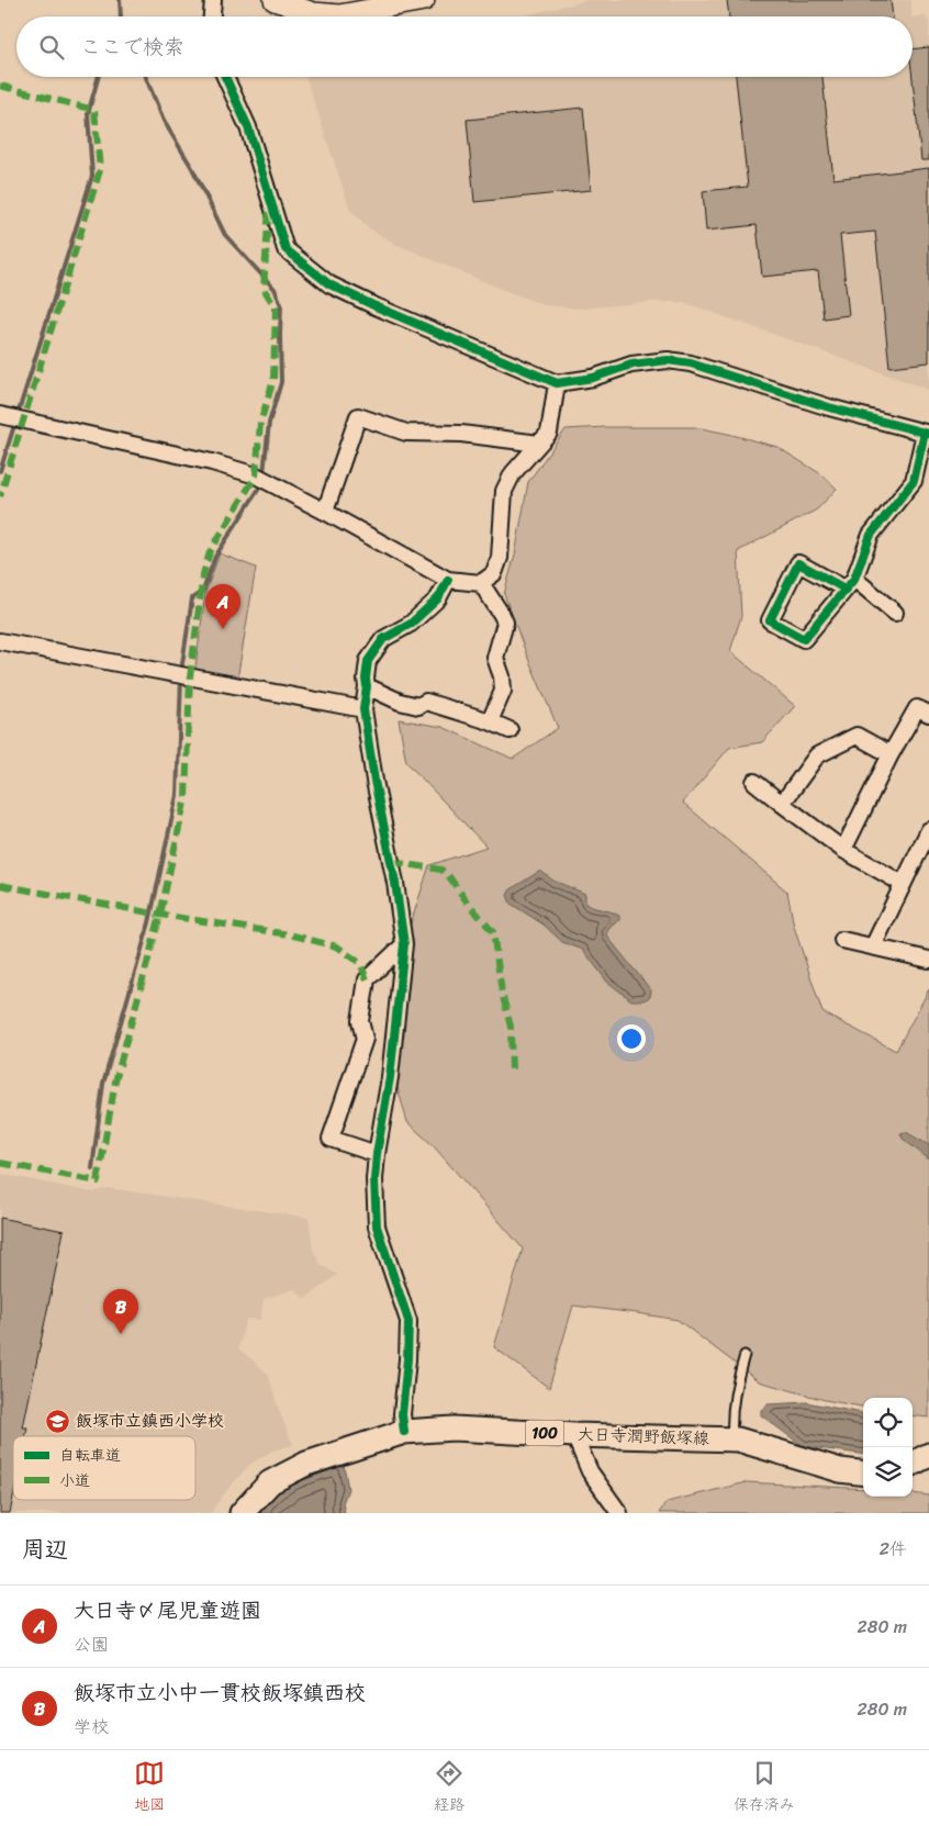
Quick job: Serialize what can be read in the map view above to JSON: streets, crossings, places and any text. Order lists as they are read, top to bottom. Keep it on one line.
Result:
{"streets":{"main road":["100","大日寺潤野飯塚線"]},"places":{"school or university":["飯塚市立鎮西小学校"]},"legend":["自転車道","小道"],"page":{"search":"ここで検索","pins":["A","B"],"heading":["周辺","2件"],"list":[{"mark":"A","name":"大日寺〆尾児童遊園","note":"公園","value":"280 m"},{"mark":"B","name":"飯塚市立小中一貫校飯塚鎮西校","note":"学校","value":"280 m"}],"nav":["地図","経路","保存済み"]}}
